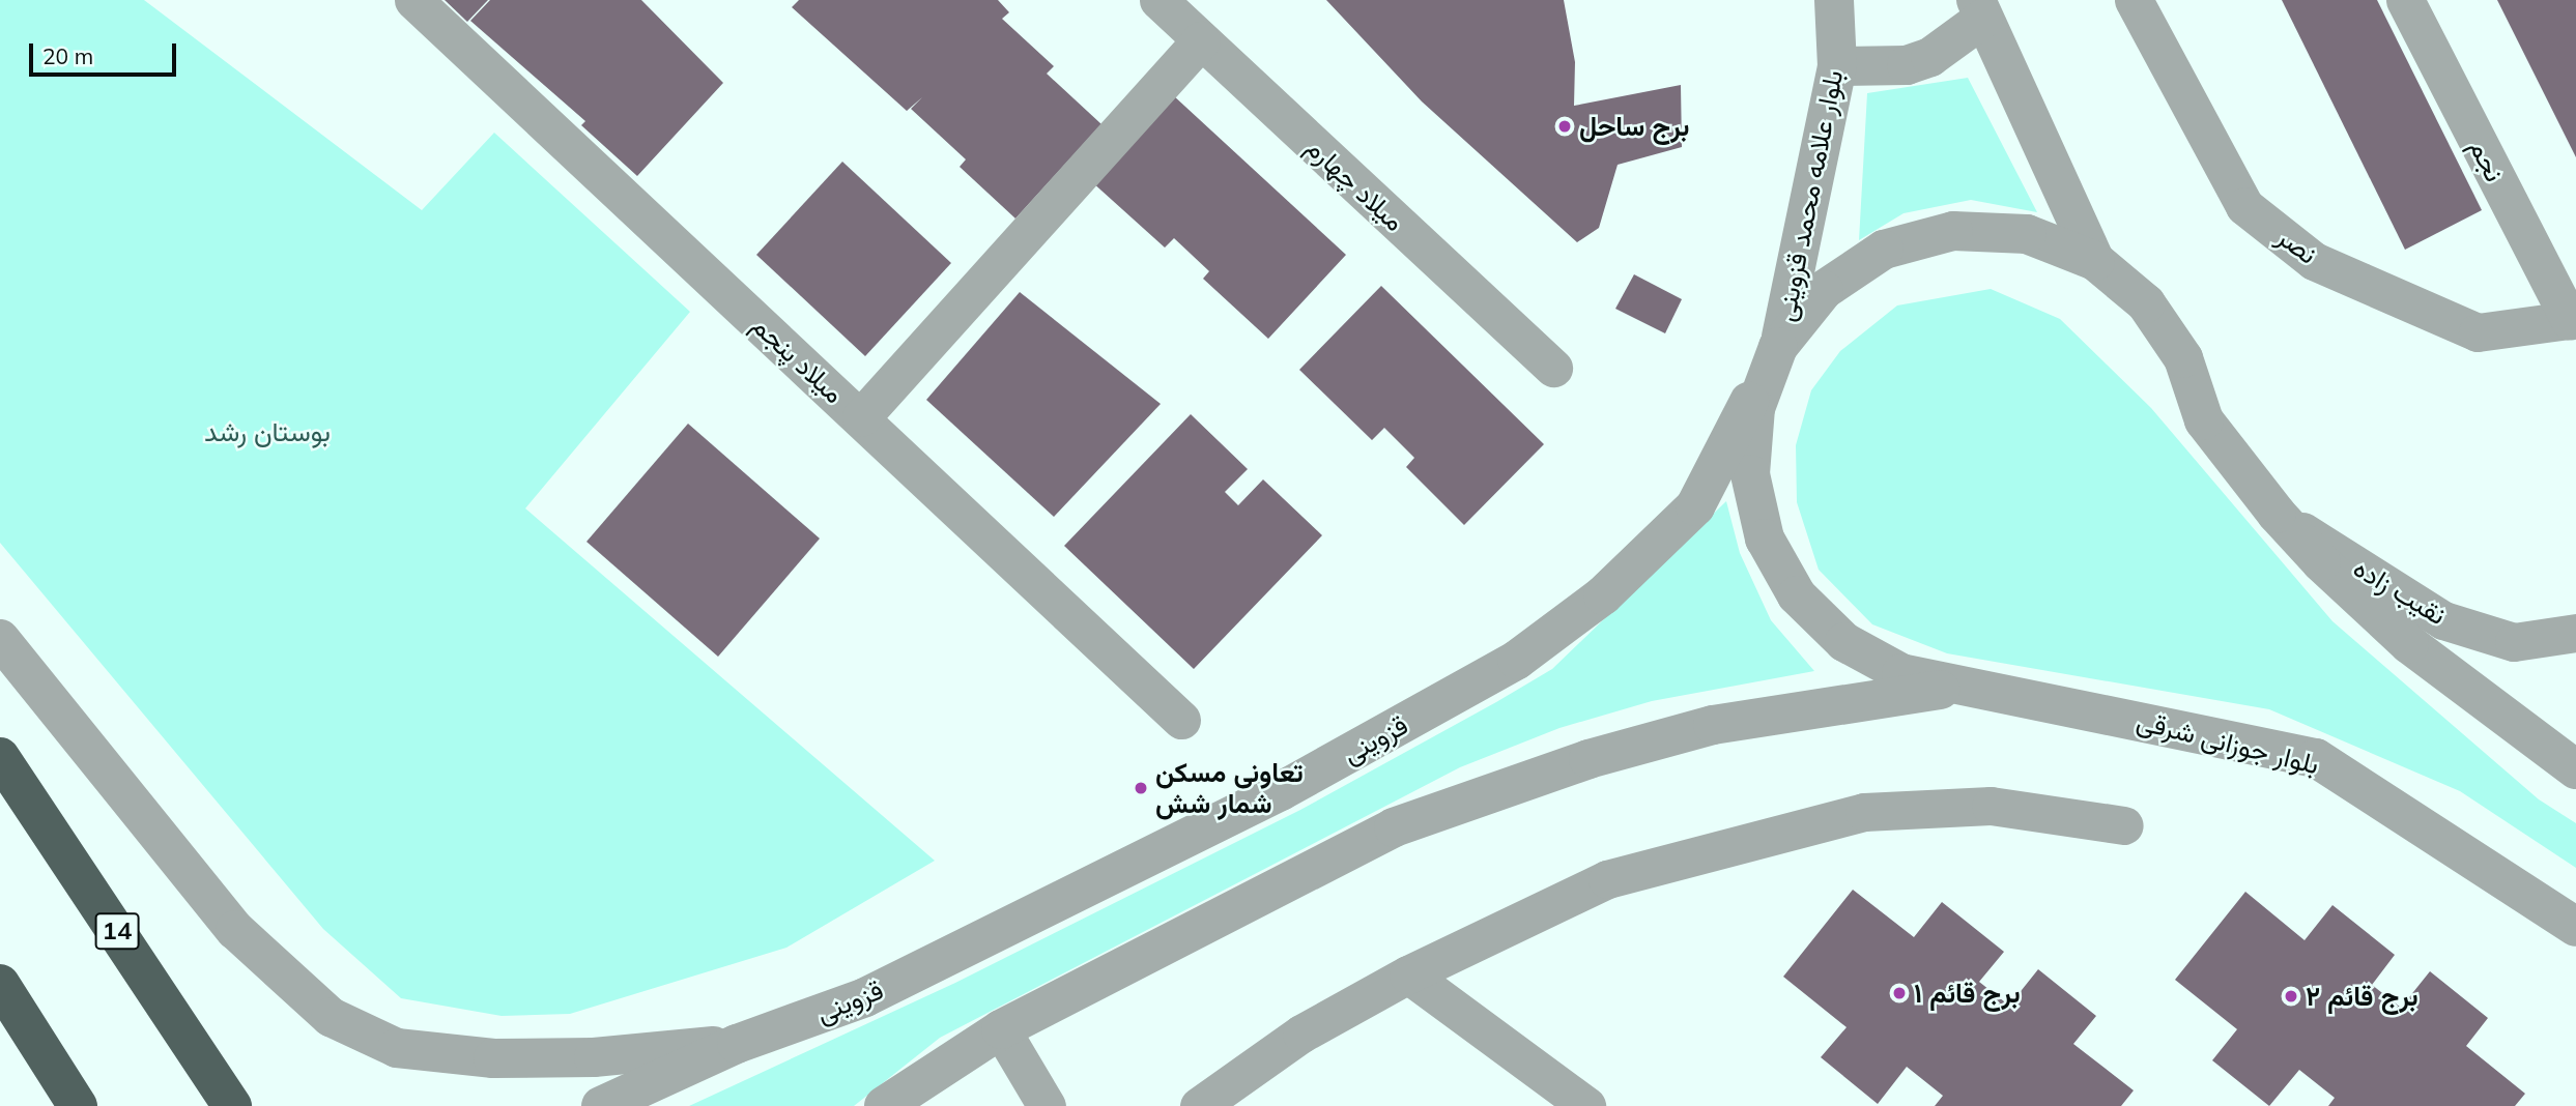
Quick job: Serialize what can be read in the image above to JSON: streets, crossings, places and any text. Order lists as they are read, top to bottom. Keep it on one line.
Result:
{"streets":{"highway":["14"],"street":["نجم","میلاد چهارم","بلوار علامه محمد قزوینی","نصر","میلاد پنجم","نقیب زاده","قزوینی","بلوار جوزانی شرقی"]},"crossings":[["نجم","نصر"],["بلوار علامه محمد قزوینی","قزوینی"],["بلوار علامه محمد قزوینی","بلوار جوزانی شرقی"],["قزوینی","بلوار جوزانی شرقی"]],"parks":["بوستان رشد"],"places":["برج ساحل","تعاونی مسکن شمار شش","برج قائم ۱","برج قائم ۲"],"scale_bar":"20 m"}
